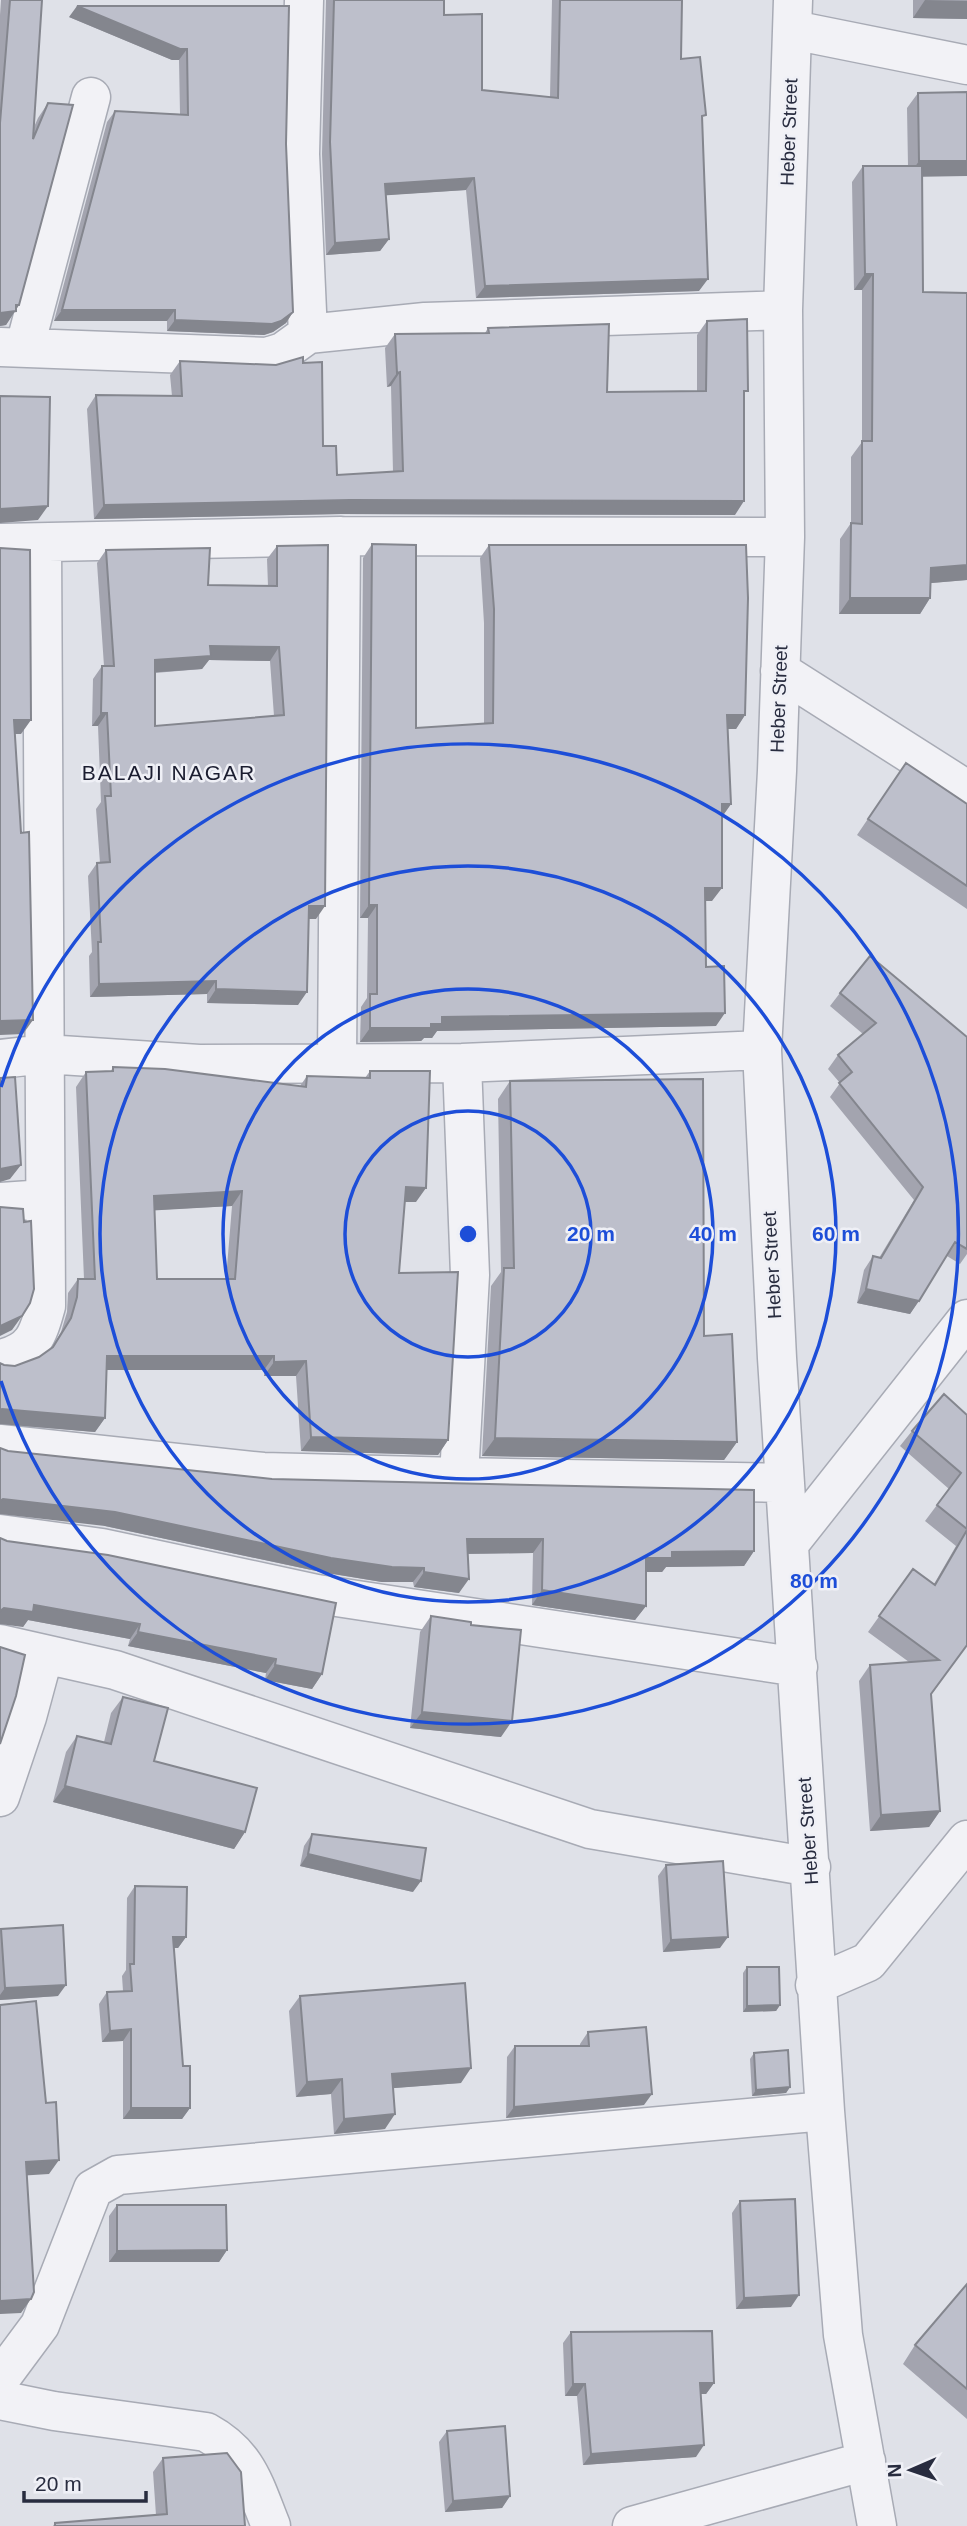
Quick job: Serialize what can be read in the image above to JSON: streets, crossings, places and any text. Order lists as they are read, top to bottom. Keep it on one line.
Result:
{"streets":{"street":["Heber Street"]},"districts":["BALAJI NAGAR"],"scale_bar":"20 m","north":"left","rings":["20 m","40 m","60 m","80 m"]}
